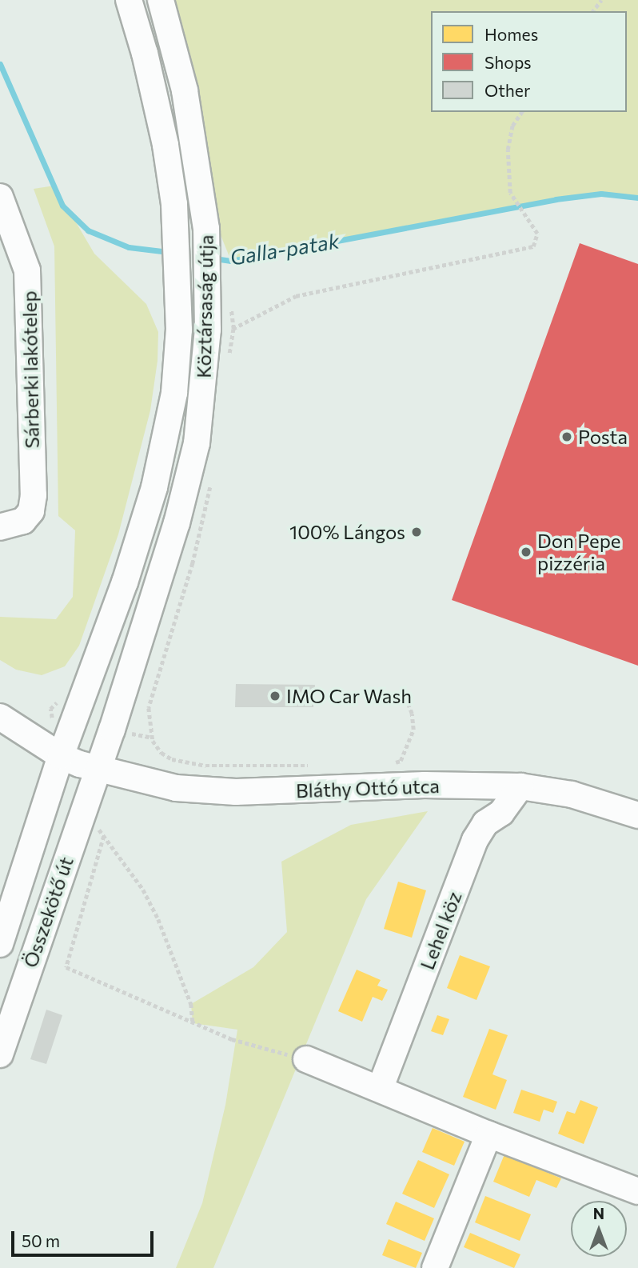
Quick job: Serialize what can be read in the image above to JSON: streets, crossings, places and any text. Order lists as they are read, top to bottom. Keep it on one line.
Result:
{"streets":{"street":["Köztársaság útja","Sárberki lakótelep","Bláthy Ottó utca","Összekötő út","Lehel köz"]},"crossings":[["Köztársaság útja","Bláthy Ottó utca"],["Köztársaság útja","Összekötő út"],["Bláthy Ottó utca","Összekötő út"],["Bláthy Ottó utca","Lehel köz"]],"water":["Galla-patak"],"places":["Posta","100% Lángos","Don Pepe pizzéria","IMO Car Wash"],"legend":["Homes","Shops","Other"],"scale_bar":"50 m","north":"top"}
